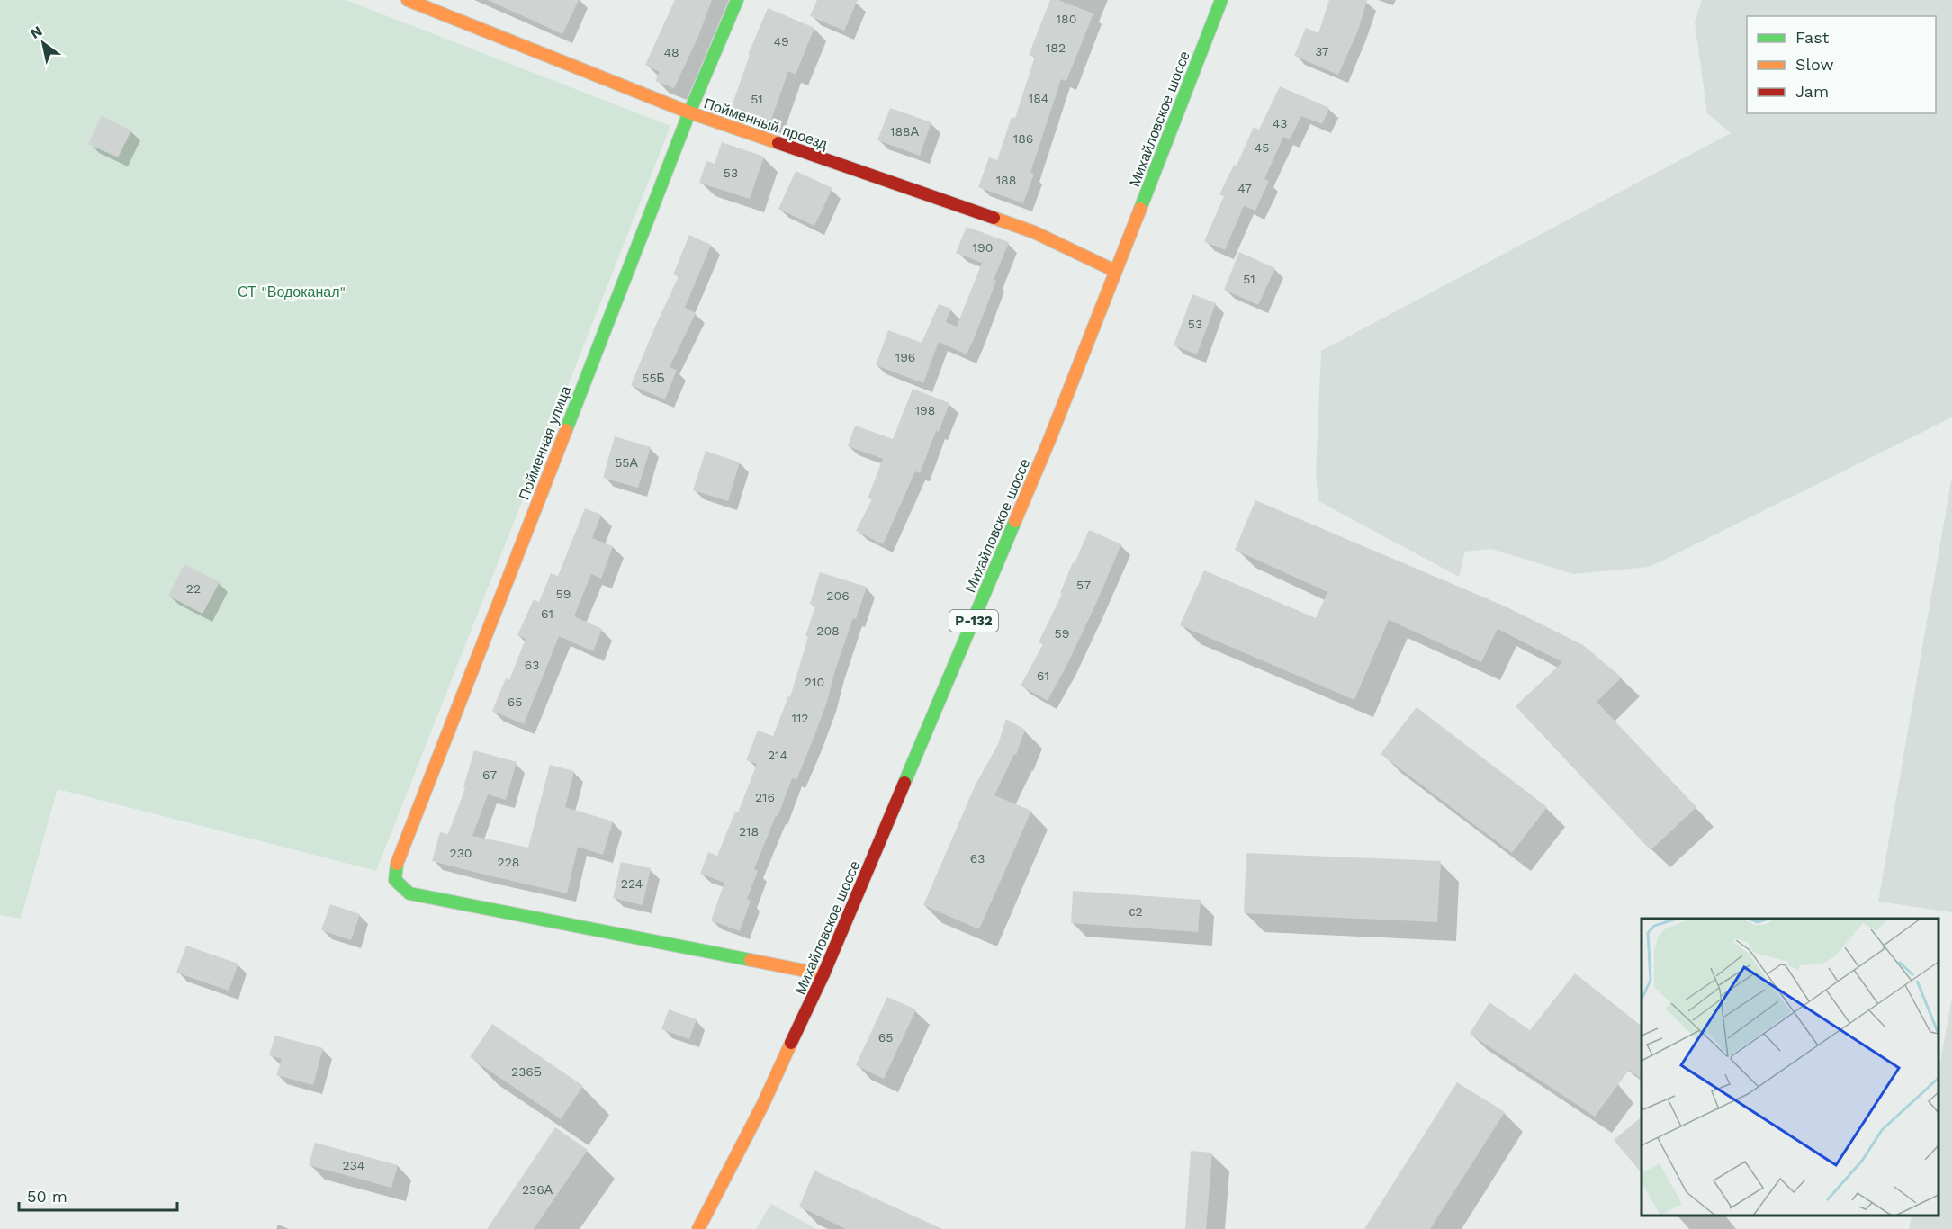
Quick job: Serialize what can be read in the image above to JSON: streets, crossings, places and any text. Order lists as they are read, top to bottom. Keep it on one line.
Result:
{"streets":{"street":["Михайловское шоссе","Пойменный проезд","Пойменная улица","Р-132"]},"crossings":[["Михайловское шоссе","Пойменный проезд"],["Михайловское шоссе","Пойменная улица"],["Пойменный проезд","Пойменная улица"]],"parks":["СТ \"Водоканал\""],"house_numbers":["180","49","182","37","48","184","51","43","188А","186","45","53","188","47","190","51","53","196","55Б","198","55А","57","22","59","206","61","208","59","63","61","210","65","112","214","67","216","218","230","63","228","224","с2","65","236Б","234","236А"],"legend":["Fast","Slow","Jam"],"scale_bar":"50 m","north":"top left"}
